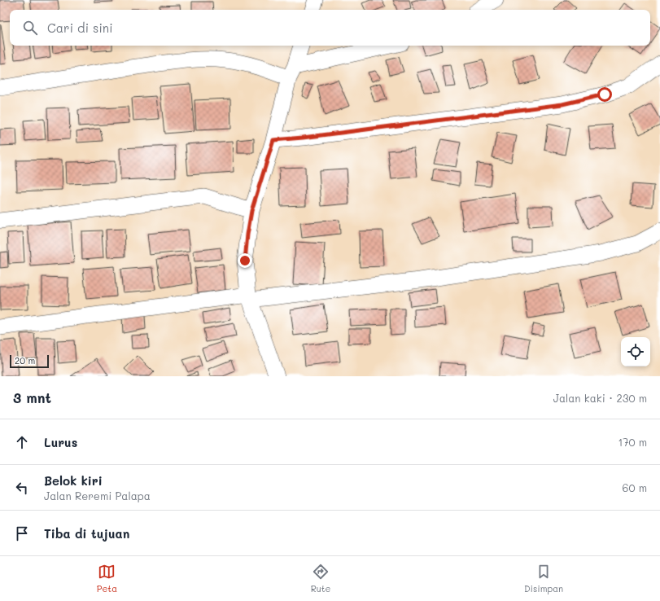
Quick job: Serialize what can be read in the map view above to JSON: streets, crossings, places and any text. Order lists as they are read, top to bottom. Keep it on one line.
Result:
{"scale_bar":"20 m","page":{"search":"Cari di sini","scale":"20 m","heading":["3 mnt","Jalan kaki · 230 m"],"list":[["Lurus","170 m"],["Belok kiri","Jalan Reremi Palapa","60 m"],"Tiba di tujuan"],"nav":["Peta","Rute","Disimpan"]}}
